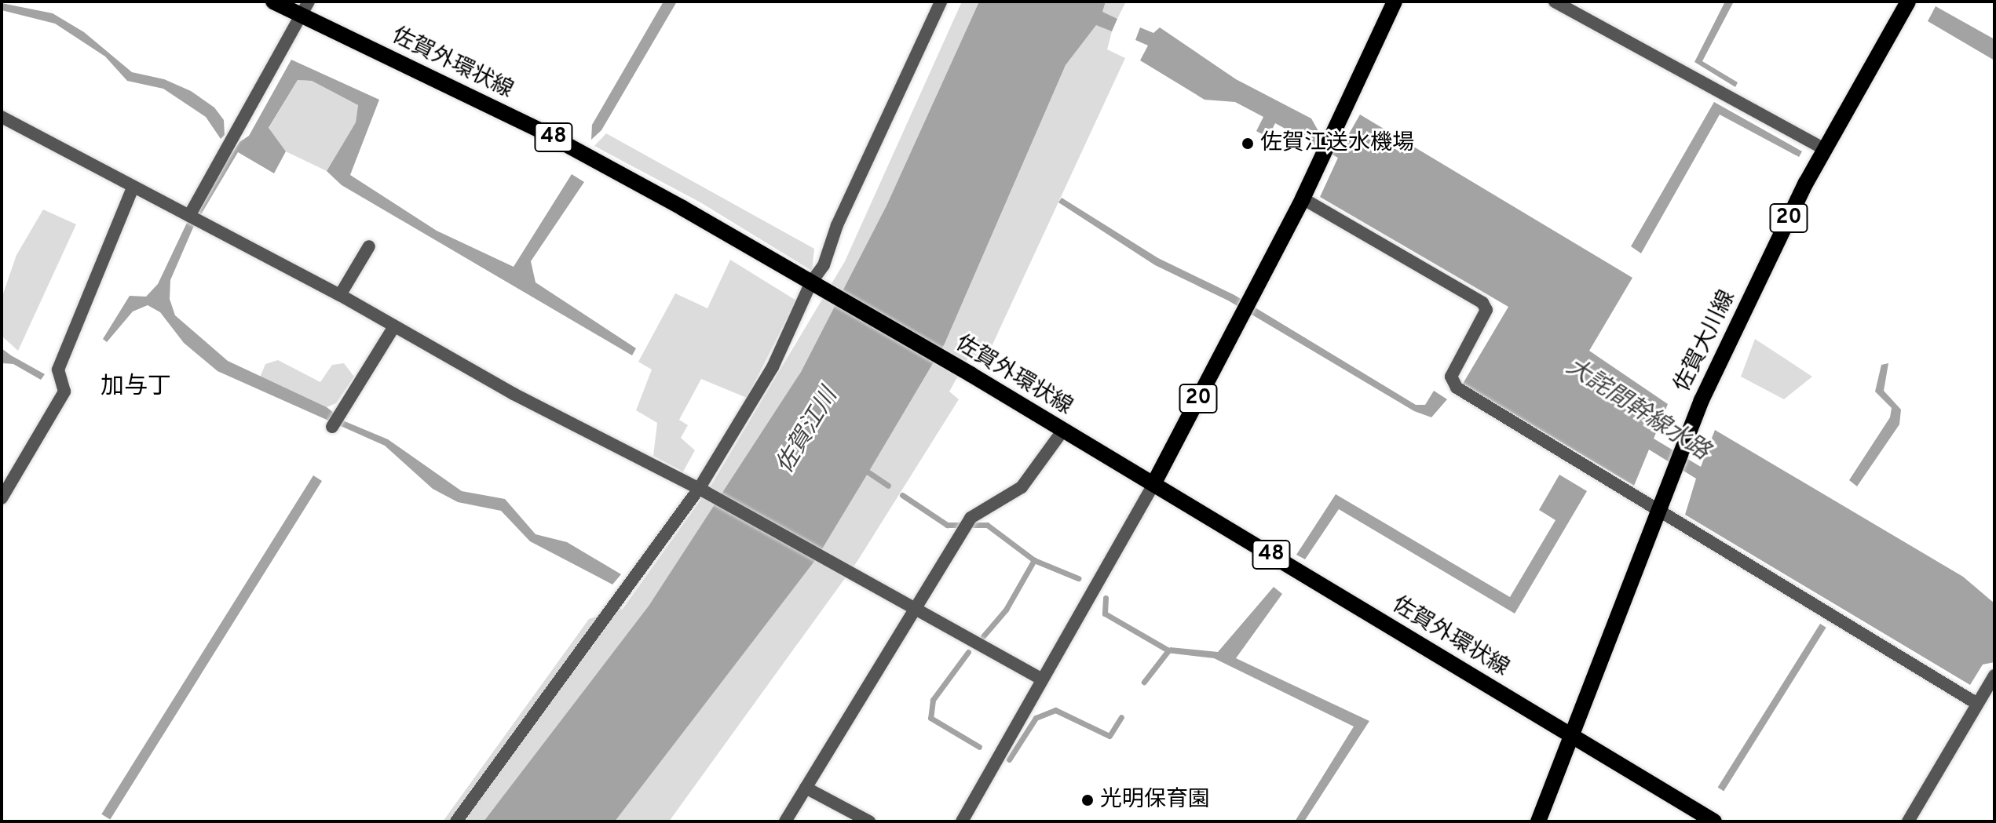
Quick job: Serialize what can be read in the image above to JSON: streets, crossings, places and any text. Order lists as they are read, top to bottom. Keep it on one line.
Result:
{"streets":{"main road":["佐賀外環状線","48","20","佐賀大川線"]},"crossings":[["佐賀外環状線","20"],["佐賀外環状線","佐賀大川線"]],"districts":["加与丁"],"water":["大詫間幹線水路","佐賀江川"],"places":["佐賀江送水機場","光明保育園"]}
